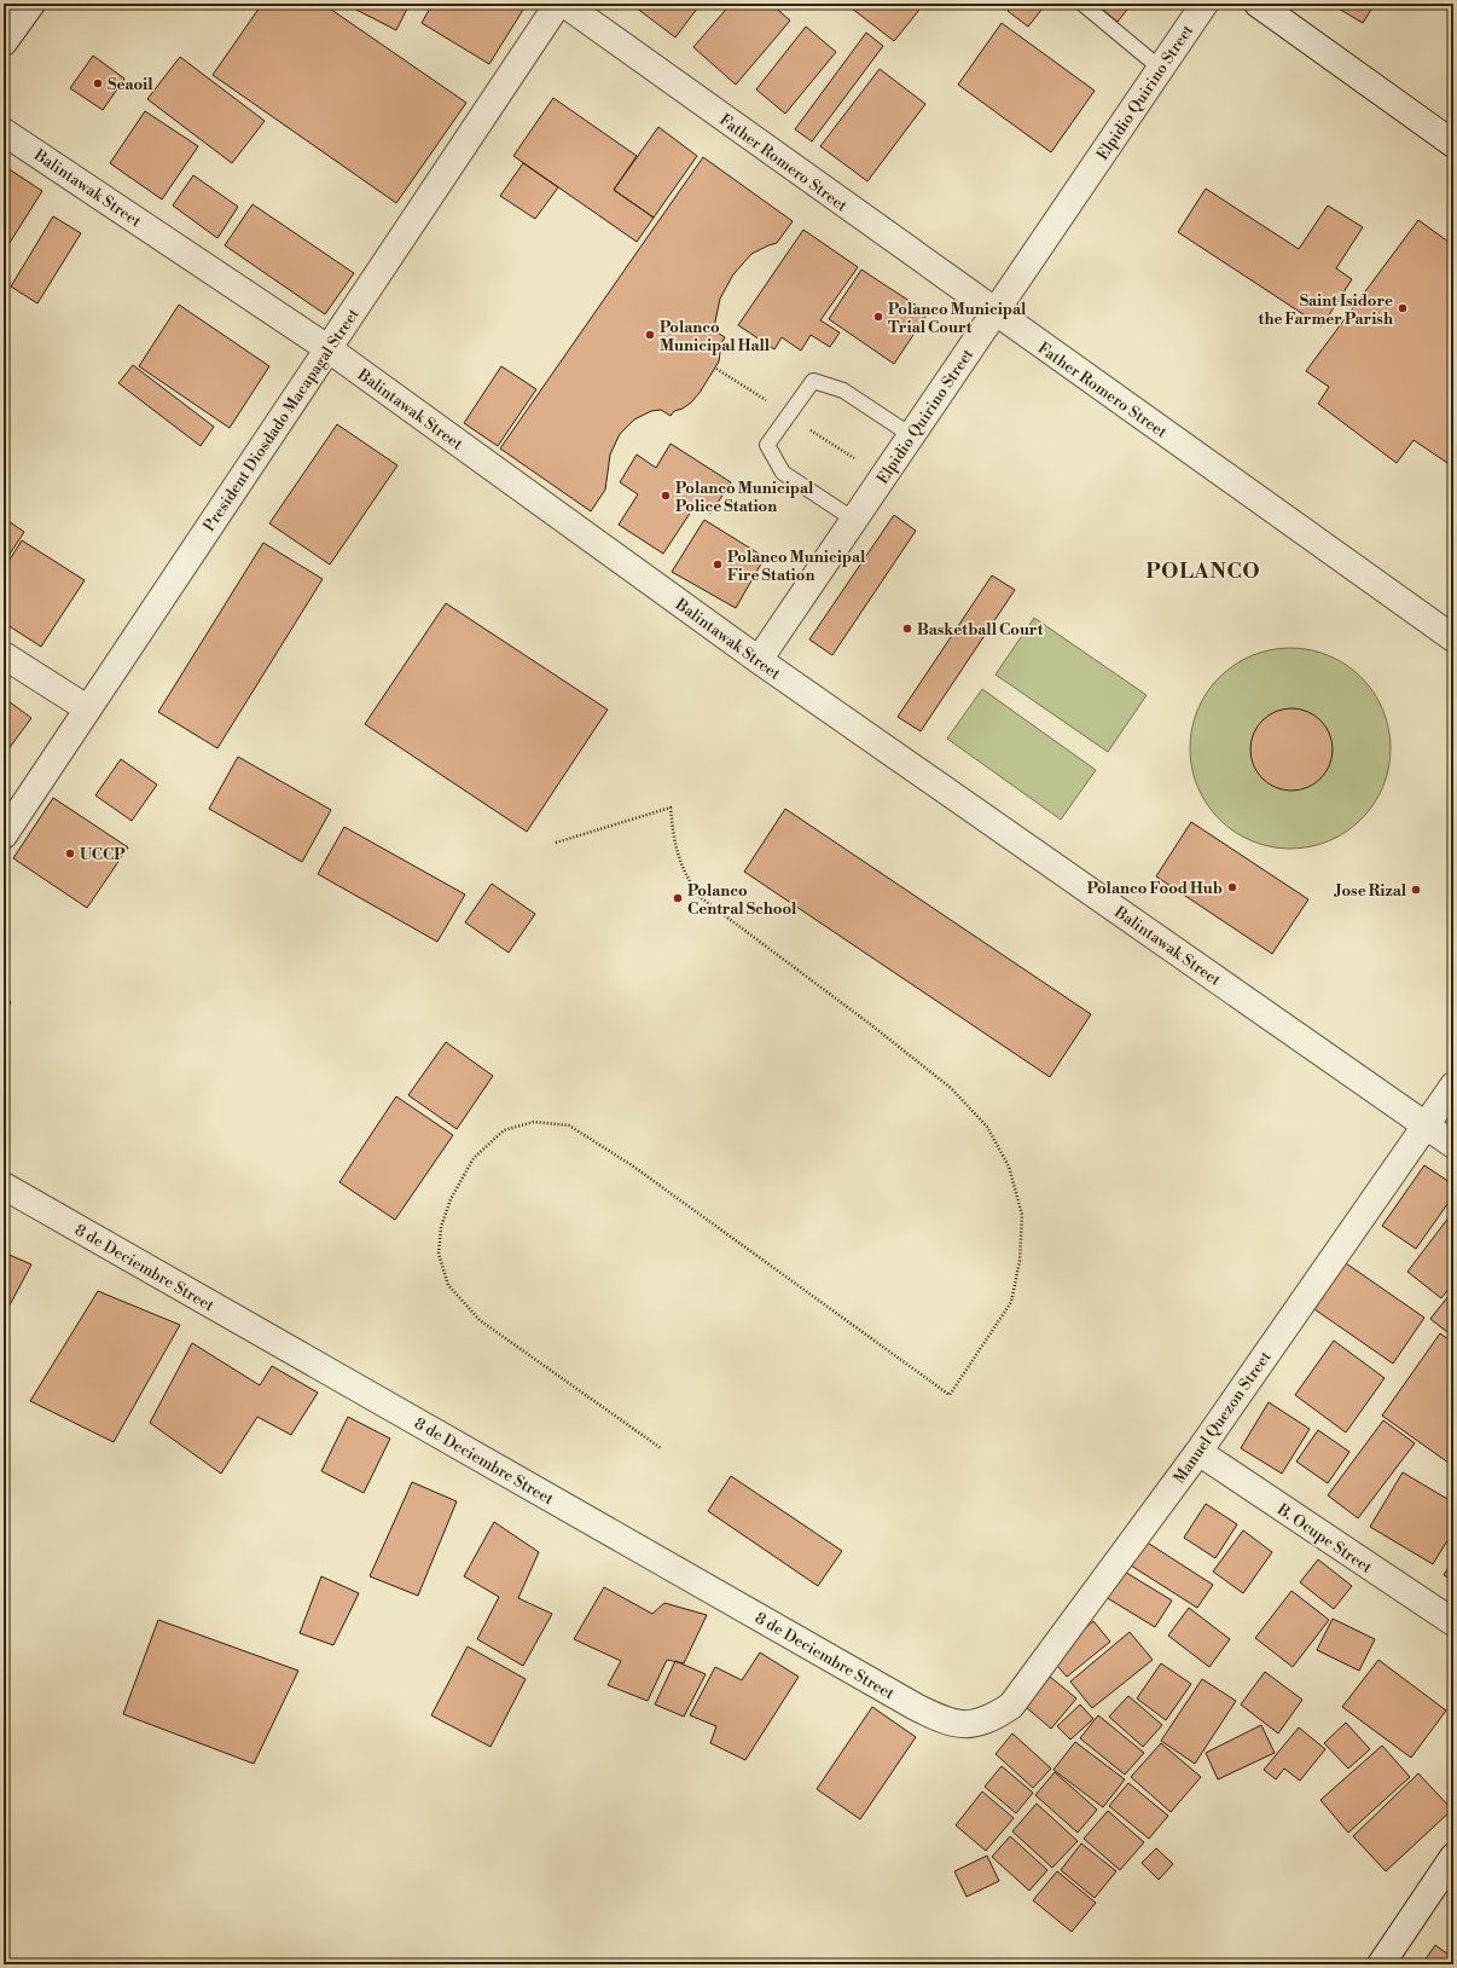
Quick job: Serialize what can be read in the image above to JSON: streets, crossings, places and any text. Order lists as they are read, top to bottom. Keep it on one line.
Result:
{"streets":{"street":["Elpidio Quirino Street","Father Romero Street","Balintawak Street","President Diosdado Macapagal Street","8 de Deciembre Street","Manuel Quezon Street","B. Ocupe Street"]},"crossings":[["Elpidio Quirino Street","Father Romero Street"],["Elpidio Quirino Street","Balintawak Street"],["Balintawak Street","President Diosdado Macapagal Street"],["Balintawak Street","Manuel Quezon Street"],["8 de Deciembre Street","Manuel Quezon Street"],["Manuel Quezon Street","B. Ocupe Street"]],"districts":["POLANCO"],"places":["Seaoil","Saint Isidore the Farmer Parish","Polanco Municipal Trial Court","Polanco Municipal Hall","Polanco Municipal Police Station","Polanco Municipal Fire Station","Basketball Court","UCCP","Polanco Food Hub","Jose Rizal","Polanco Central School"]}
